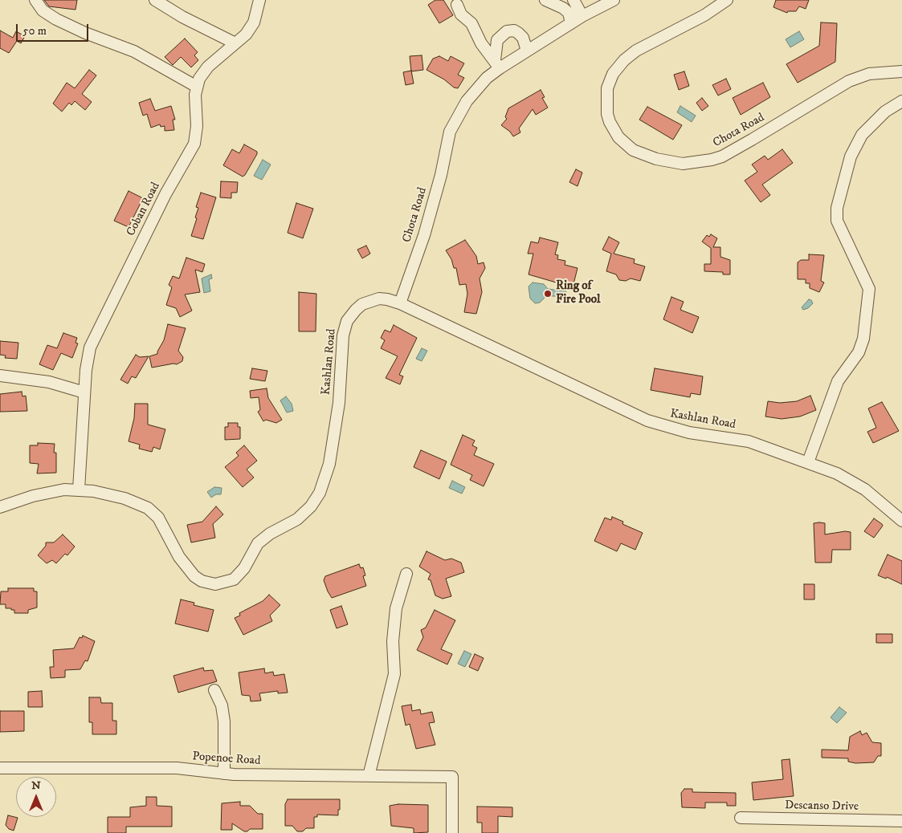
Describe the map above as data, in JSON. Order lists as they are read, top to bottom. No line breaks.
{"streets":{"street":["Chota Road","Coban Road","Kashlan Road","Popenoe Road","Descanso Drive"]},"crossings":[["Chota Road","Kashlan Road"],["Coban Road","Kashlan Road"]],"places":["Ring of Fire Pool"],"scale_bar":"50 m","north":"top"}
